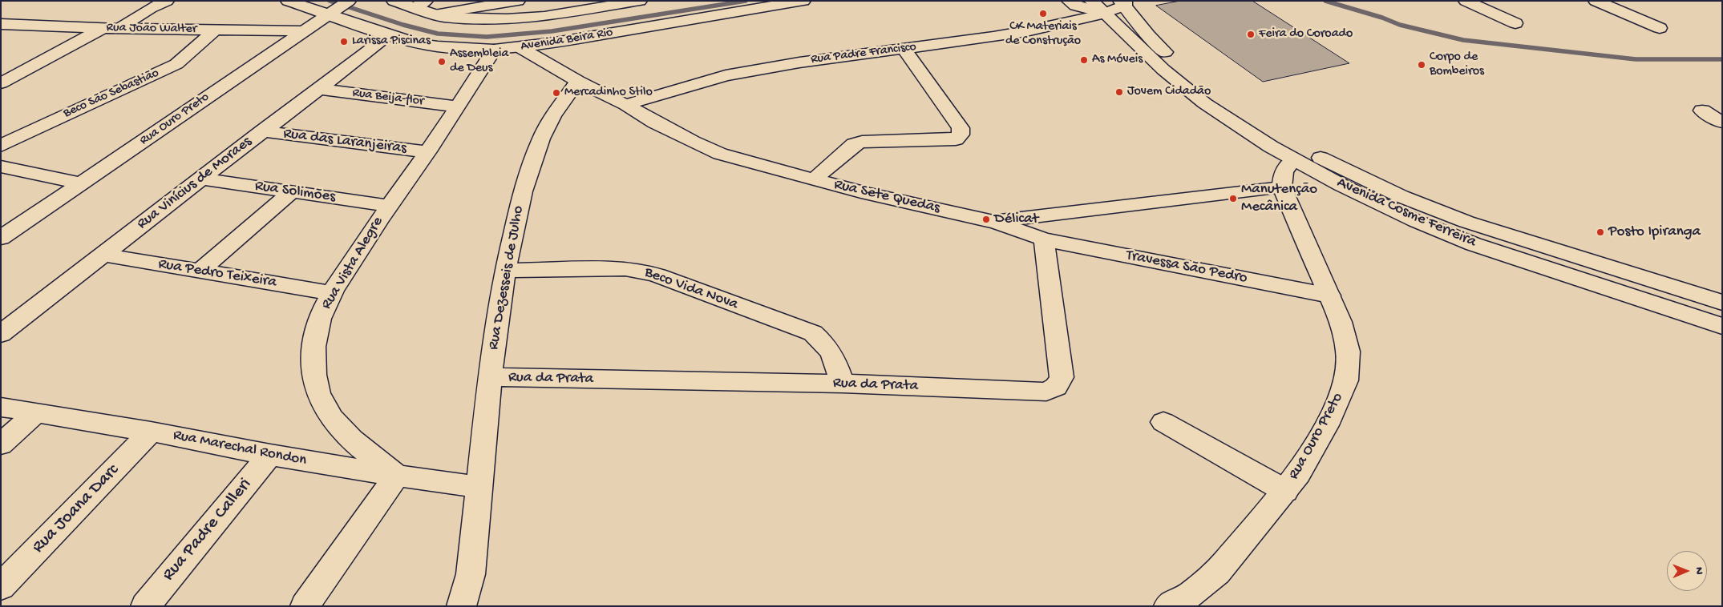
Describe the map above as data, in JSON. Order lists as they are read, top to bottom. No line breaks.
{"streets":{"street":["Rua João Walter","Avenida Beira Rio","Rua Padre Francisco","Beco São Sebastião","Rua Beija-flor","Rua Ouro Preto","Rua das Laranjeiras","Rua Vinícius de Moraes","Rua Solimões","Rua Sete Quedas","Avenida Cosme Ferreira","Rua Vista Alegre","Travessa São Pedro","Rua Pedro Teixeira","Rua Dezesseis de Julho","Beco Vida Nova","Rua da Prata","Rua Marechal Rondon","Rua Joana Darc","Rua Padre Calleri"]},"crossings":[["Rua João Walter","Beco São Sebastião"],["Rua João Walter","Rua Ouro Preto"],["Avenida Beira Rio","Rua Ouro Preto"],["Avenida Beira Rio","Rua Vinícius de Moraes"],["Avenida Beira Rio","Rua Sete Quedas"],["Avenida Beira Rio","Rua Vista Alegre"],["Rua Padre Francisco","Rua Sete Quedas"],["Rua Padre Francisco","Avenida Cosme Ferreira"],["Rua Beija-flor","Rua Vinícius de Moraes"],["Rua Beija-flor","Rua Vista Alegre"],["Rua Ouro Preto","Rua Sete Quedas"],["Rua Ouro Preto","Travessa São Pedro"],["Rua das Laranjeiras","Rua Vinícius de Moraes"],["Rua das Laranjeiras","Rua Vista Alegre"],["Rua Vinícius de Moraes","Rua Solimões"],["Rua Vinícius de Moraes","Rua Pedro Teixeira"],["Rua Solimões","Rua Vista Alegre"],["Rua Sete Quedas","Rua Dezesseis de Julho"],["Rua Vista Alegre","Rua Pedro Teixeira"],["Rua Vista Alegre","Rua Marechal Rondon"],["Travessa São Pedro","Rua da Prata"],["Rua Dezesseis de Julho","Beco Vida Nova"],["Rua Dezesseis de Julho","Rua da Prata"],["Rua Dezesseis de Julho","Rua Marechal Rondon"],["Beco Vida Nova","Rua da Prata"],["Rua Marechal Rondon","Rua Joana Darc"],["Rua Marechal Rondon","Rua Padre Calleri"]],"places":["CK Materiais de Construção","Feira do Coroado","Larissa Piscinas","As Móveis","Assembleia de Deus","Corpo de Bombeiros","Jovem Cidadão","Mercadinho Stilo","Manutenção Mecânica","Délicat","Posto Ipiranga"],"north":"right"}
